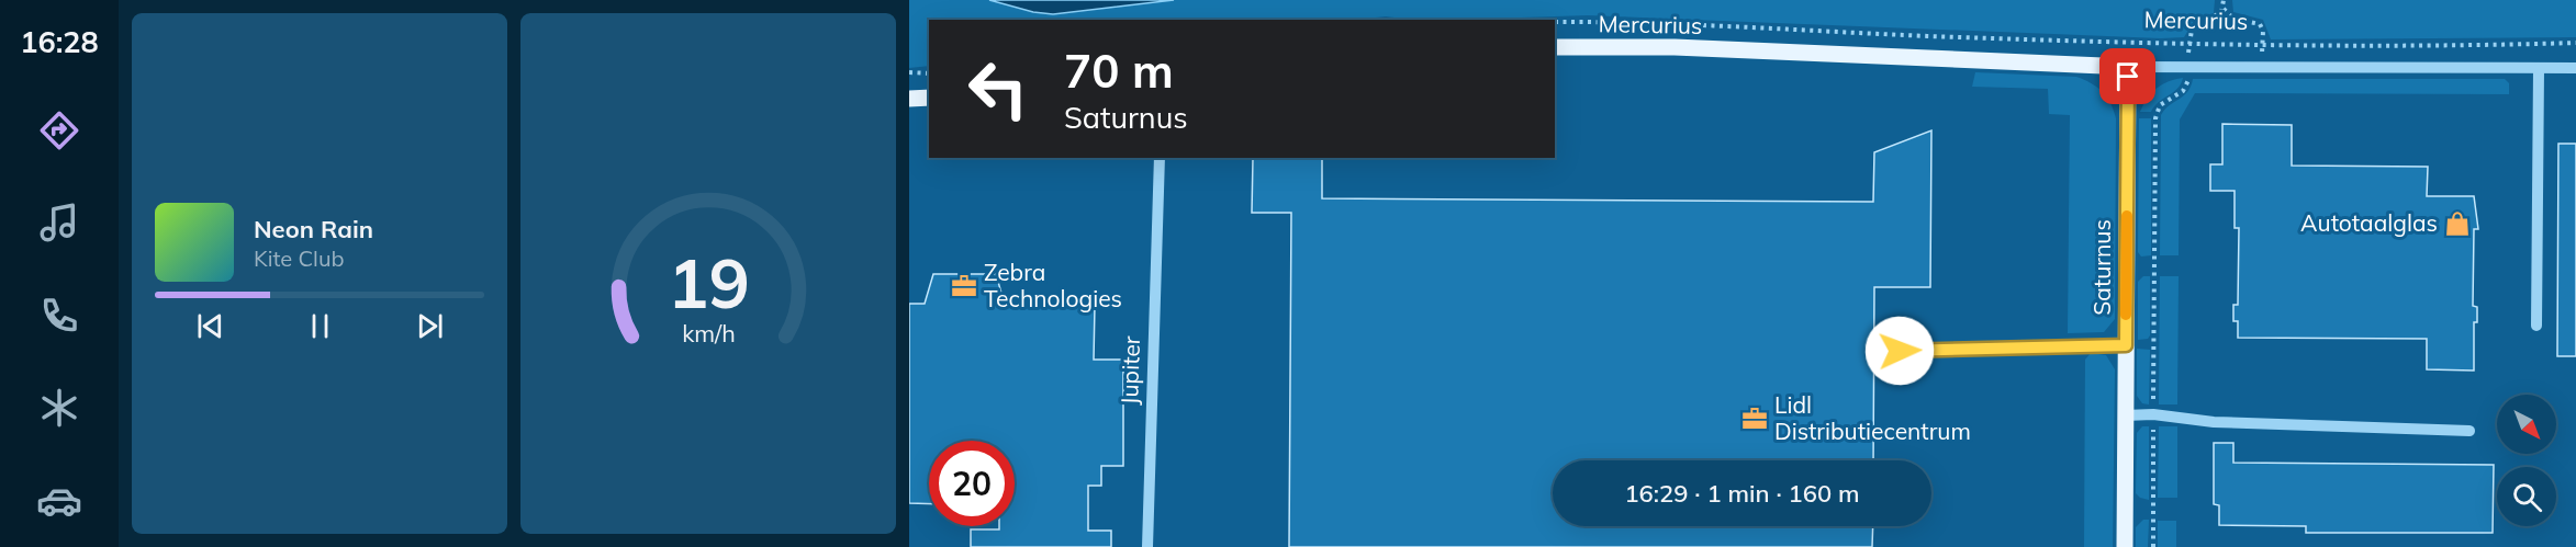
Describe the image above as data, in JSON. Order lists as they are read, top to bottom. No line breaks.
{"streets":{"main road":["Mercurius","Saturnus"],"street":["Jupiter"]},"crossings":[["Mercurius","Saturnus"]],"places":{"shop":["Autotaalglas"],"office":["Zebra Technologies","Lidl Distributiecentrum"]},"north":"bottom right","page":{"tabs":"16:28","turn":["70 m","Saturnus"],"song":["Neon Rain","Kite Club"],"limit":"20","trip":"16:29 · 1 min · 160 m","gauge":["19","km/h"]}}
